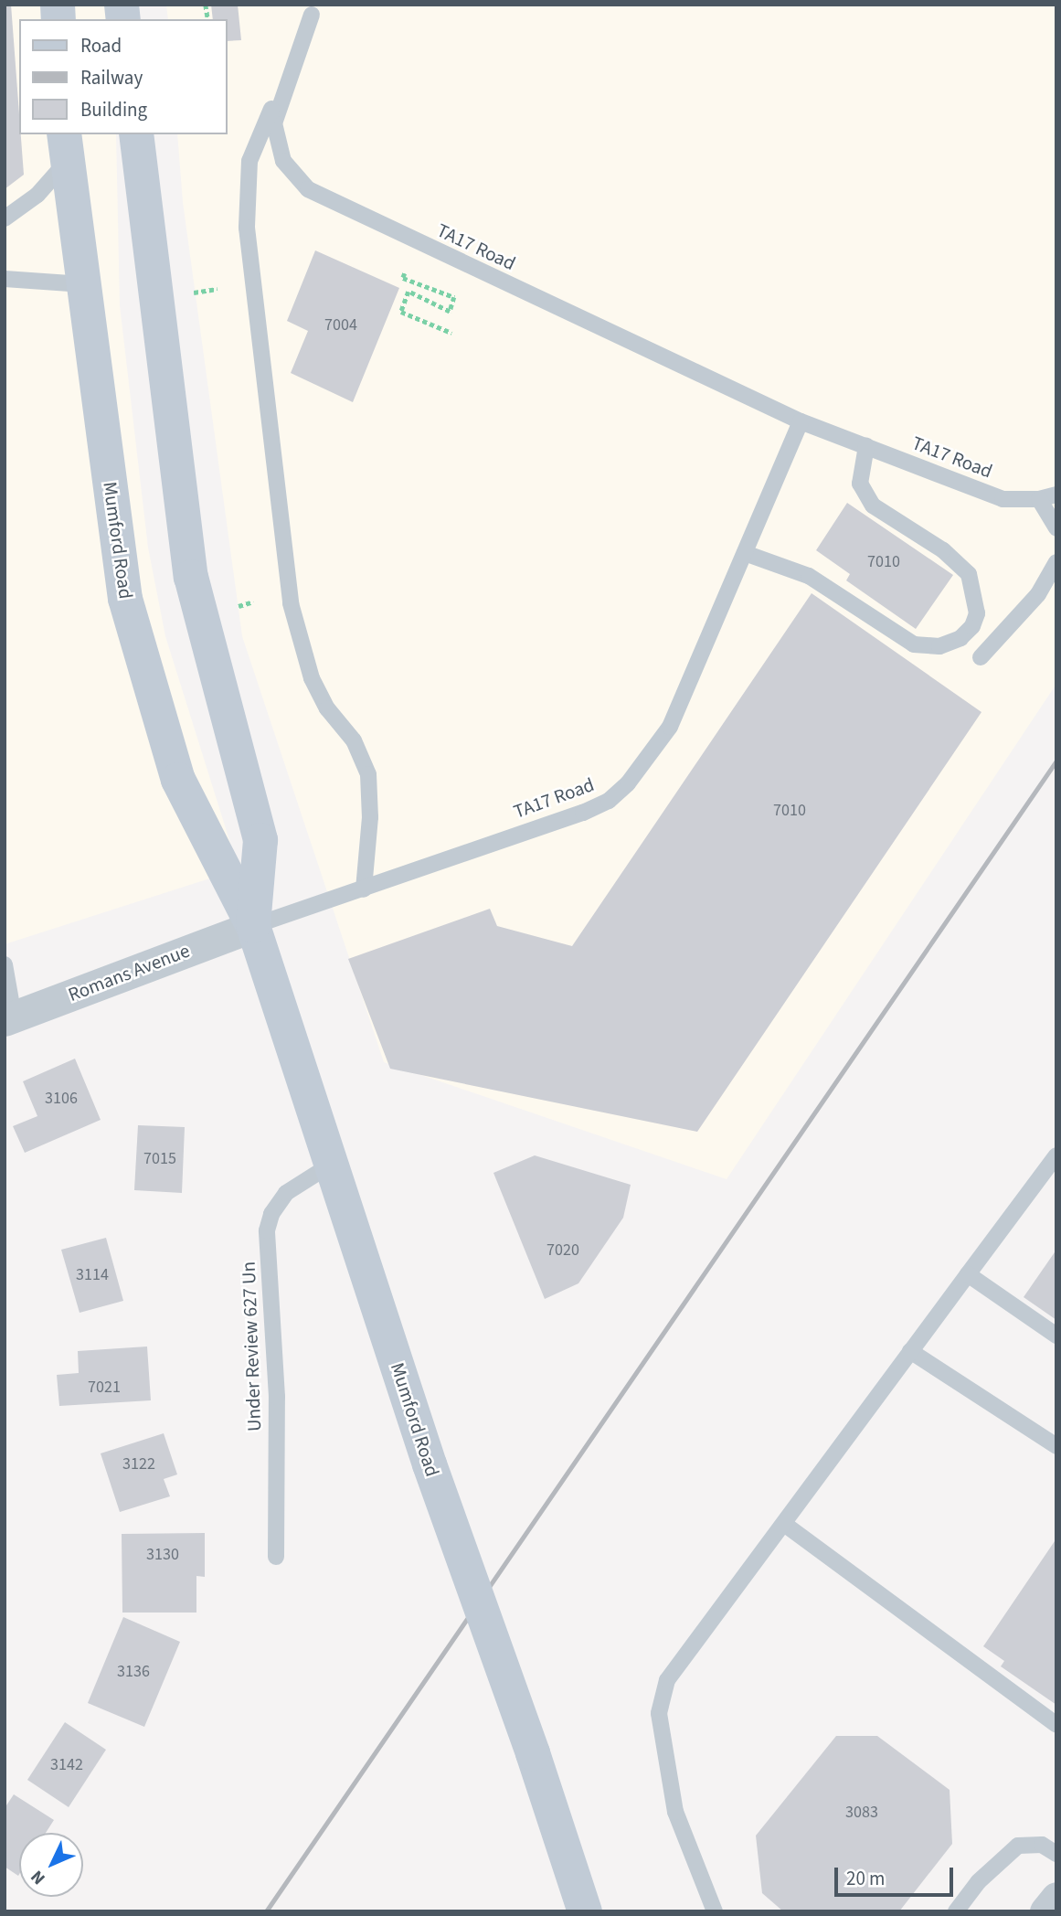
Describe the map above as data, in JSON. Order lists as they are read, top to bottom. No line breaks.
{"streets":{"street":["Mumford Road","Romans Avenue"],"lane":["TA17 Road","Under Review 627 Un"]},"crossings":[["TA17 Road","Mumford Road"],["TA17 Road","Romans Avenue"],["Mumford Road","Romans Avenue"],["Mumford Road","Under Review 627 Un"]],"house_numbers":["7004","7010","7010","3106","7015","7020","3114","7021","3122","3130","3136","3142","3083"],"legend":["Road","Railway","Building"],"scale_bar":"20 m","north":"bottom left"}
